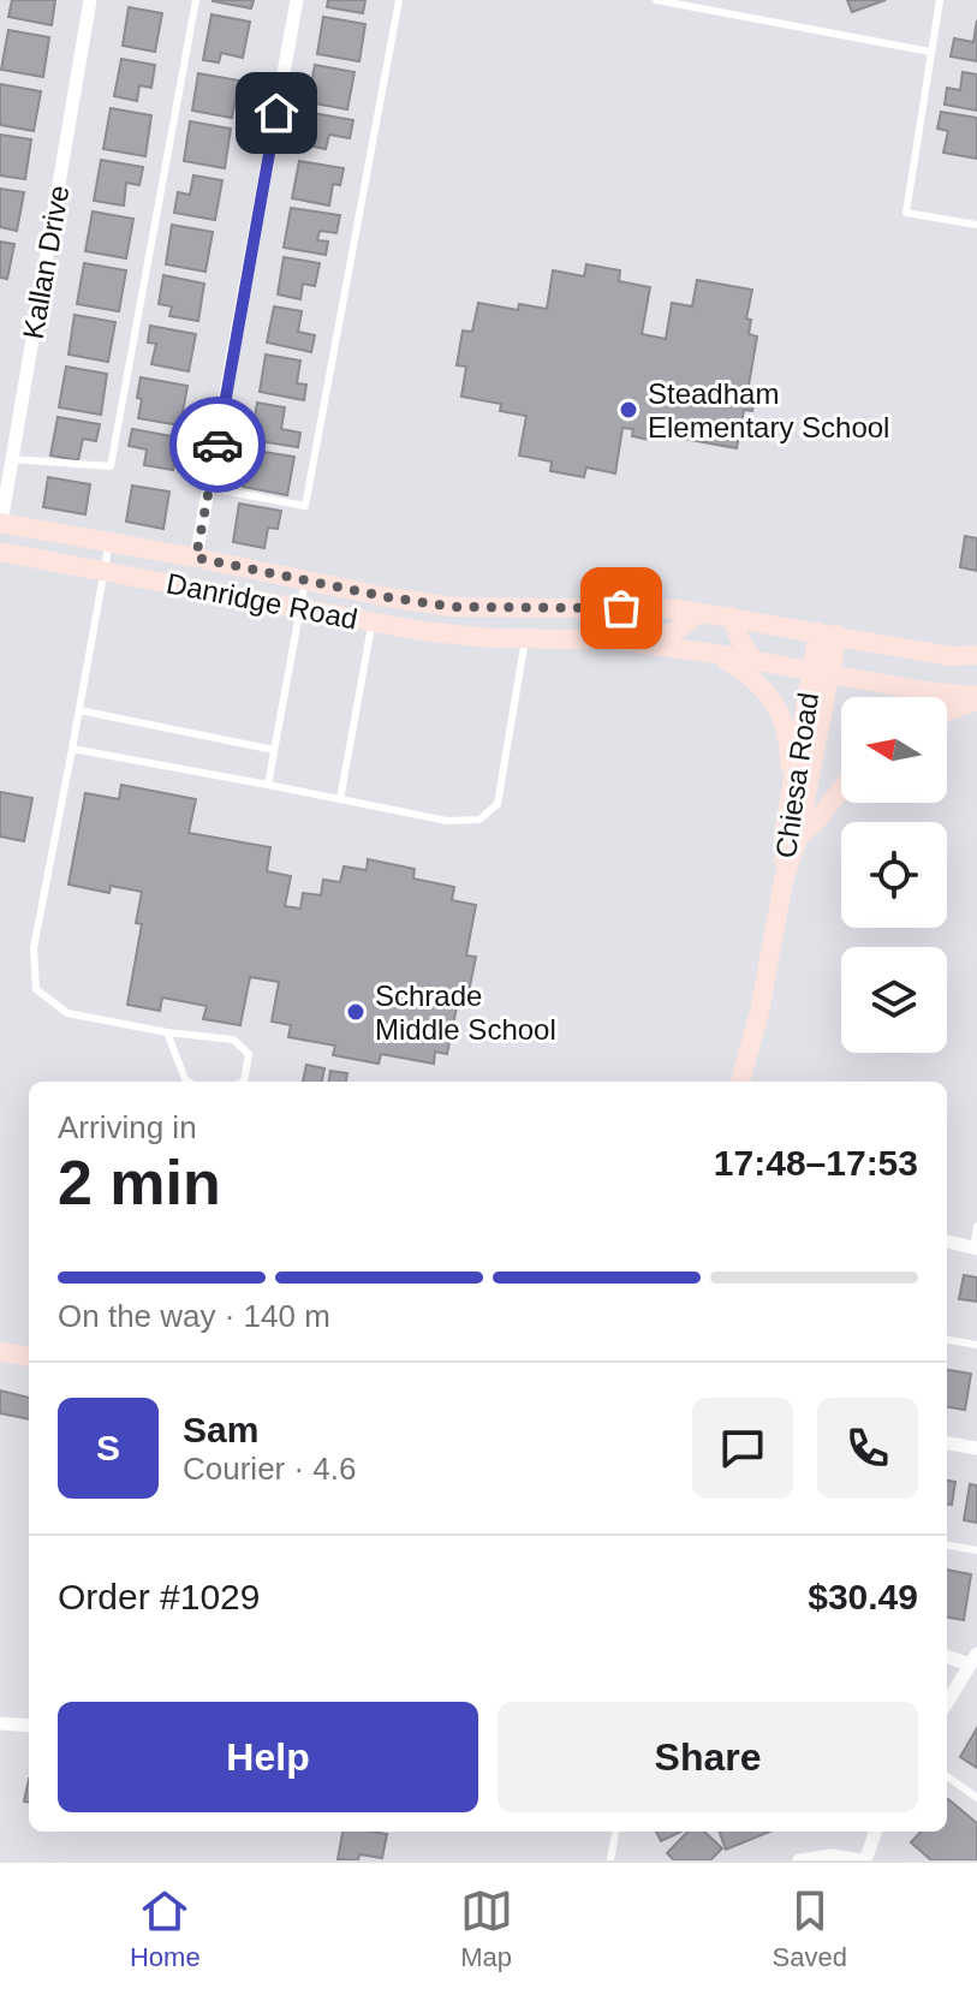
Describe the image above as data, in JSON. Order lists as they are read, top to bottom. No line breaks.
{"streets":{"street":["Kallan Drive","Danridge Road","Chiesa Road"]},"crossings":[["Kallan Drive","Danridge Road"],["Danridge Road","Chiesa Road"]],"places":["Steadham Elementary School","Schrade Middle School"],"north":"left","page":{"heading":["2 min","Arriving in","17:48–17:53"],"panel":["Sam","Courier · 4.6","Order #1029","$30.49"],"bar":"On the way · 140 m","round":"S","buttons":["Help","Share"],"tabs":["Home","Map","Saved"]}}
